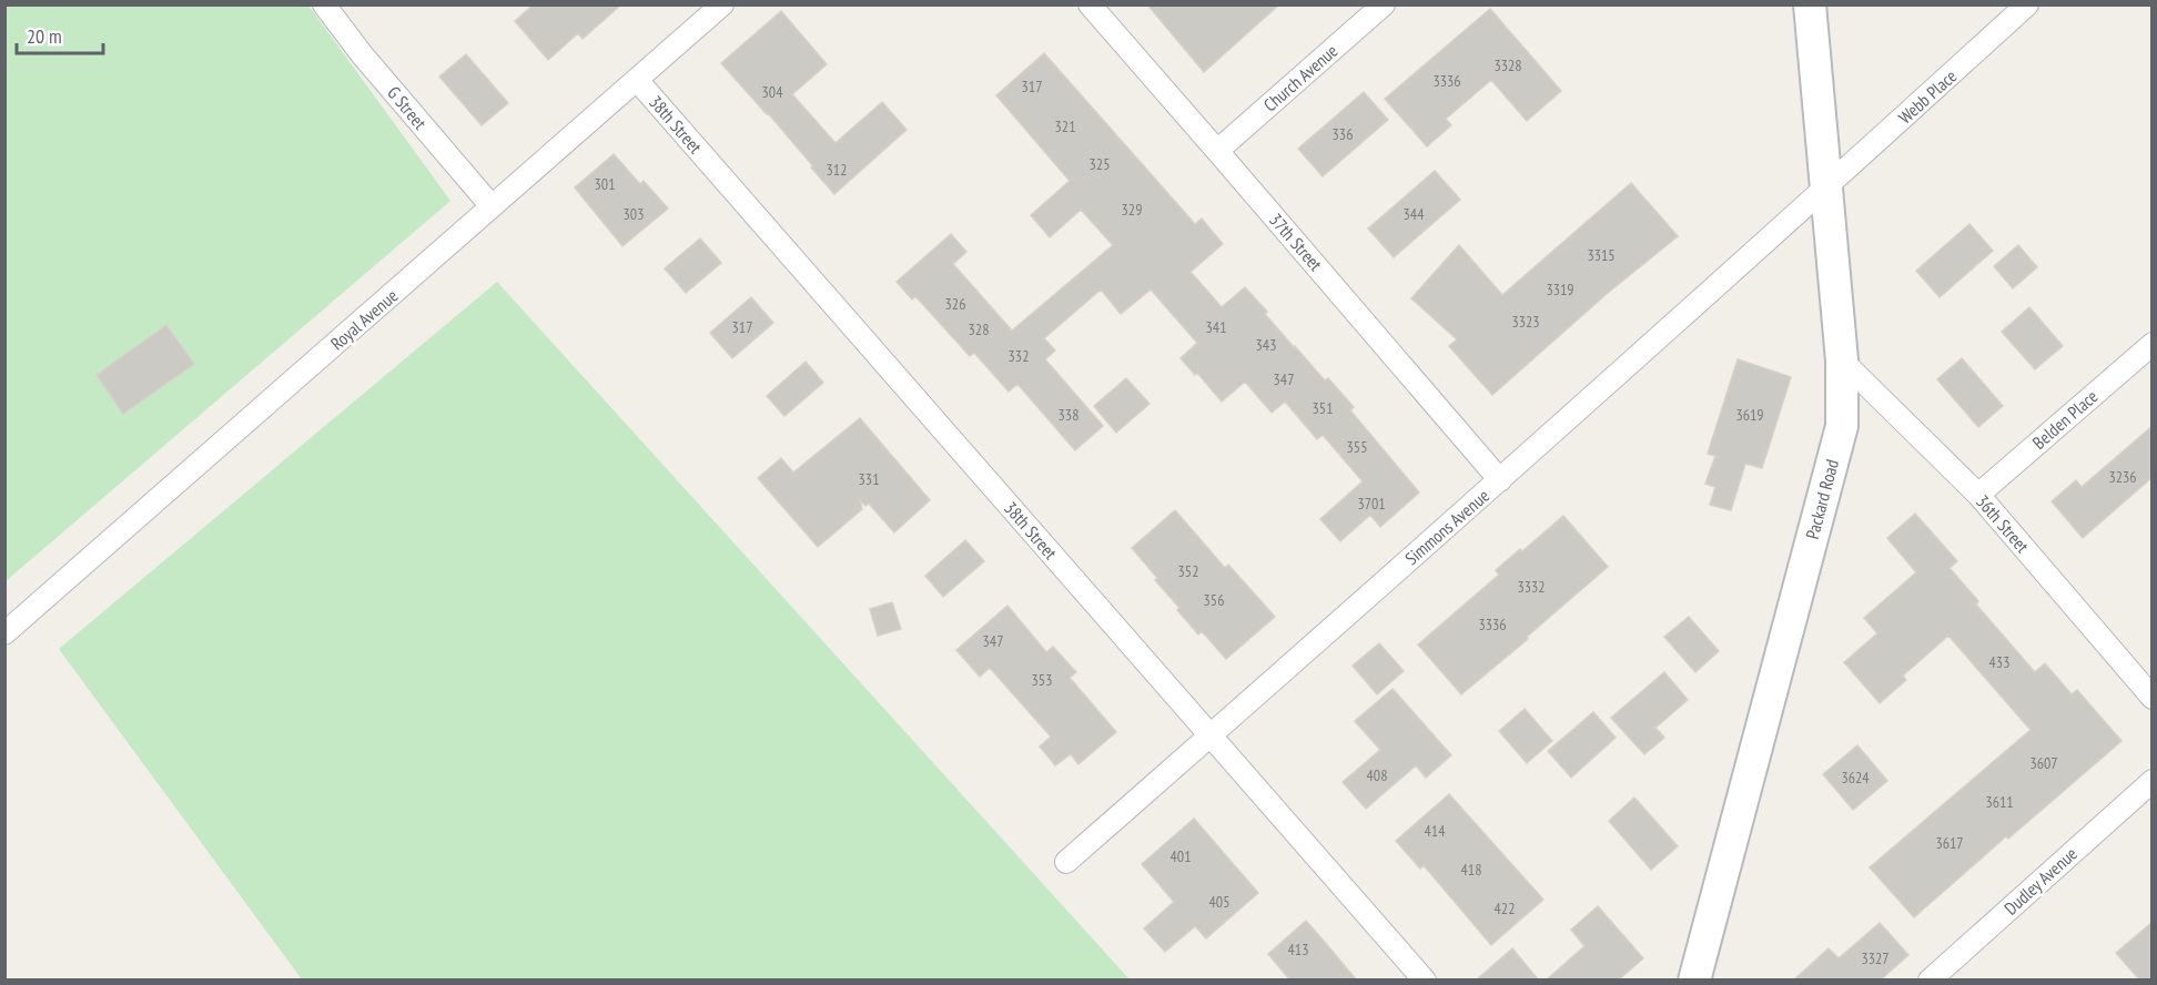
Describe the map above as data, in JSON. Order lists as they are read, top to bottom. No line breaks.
{"streets":{"street":["Church Avenue","Webb Place","G Street","38th Street","37th Street","Royal Avenue","Belden Place","Packard Road","36th Street","Simmons Avenue","Dudley Avenue"]},"crossings":[["Church Avenue","37th Street"],["Webb Place","Packard Road"],["Webb Place","Simmons Avenue"],["G Street","Royal Avenue"],["38th Street","Royal Avenue"],["38th Street","Simmons Avenue"],["37th Street","Simmons Avenue"],["Belden Place","36th Street"],["Packard Road","36th Street"],["Packard Road","Simmons Avenue"]],"house_numbers":["3328","3336","317","304","321","336","325","312","301","329","303","344","3315","3319","326","3323","317","341","328","343","332","347","351","338","3619","355","3236","331","3701","352","3332","356","3336","347","433","353","3607","408","3624","3611","414","3617","401","418","405","422","413","3327"],"scale_bar":"20 m"}
